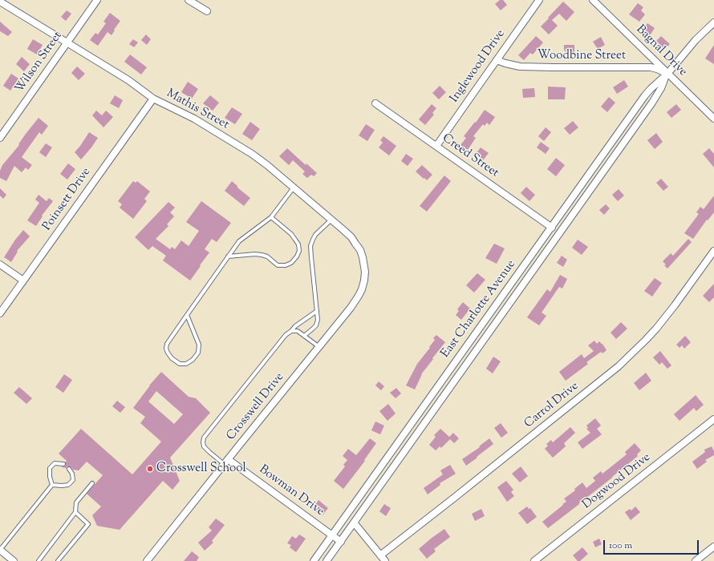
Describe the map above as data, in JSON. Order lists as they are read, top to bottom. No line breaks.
{"streets":{"street":["Bagnal Drive","Woodbine Street","Wilson Street","Inglewood Drive","Mathis Street","Creed Street","Poinsett Drive","East Charlotte Avenue","Carrol Drive","Crosswell Drive","Dogwood Drive","Bowman Drive"]},"crossings":[["Bagnal Drive","Woodbine Street"],["Bagnal Drive","East Charlotte Avenue"],["Woodbine Street","Inglewood Drive"],["Woodbine Street","East Charlotte Avenue"],["Wilson Street","Mathis Street"],["Inglewood Drive","Creed Street"],["Mathis Street","Poinsett Drive"],["Mathis Street","Crosswell Drive"],["Creed Street","East Charlotte Avenue"],["East Charlotte Avenue","Bowman Drive"],["Crosswell Drive","Bowman Drive"]],"places":["Crosswell School"],"scale_bar":"100 m"}
